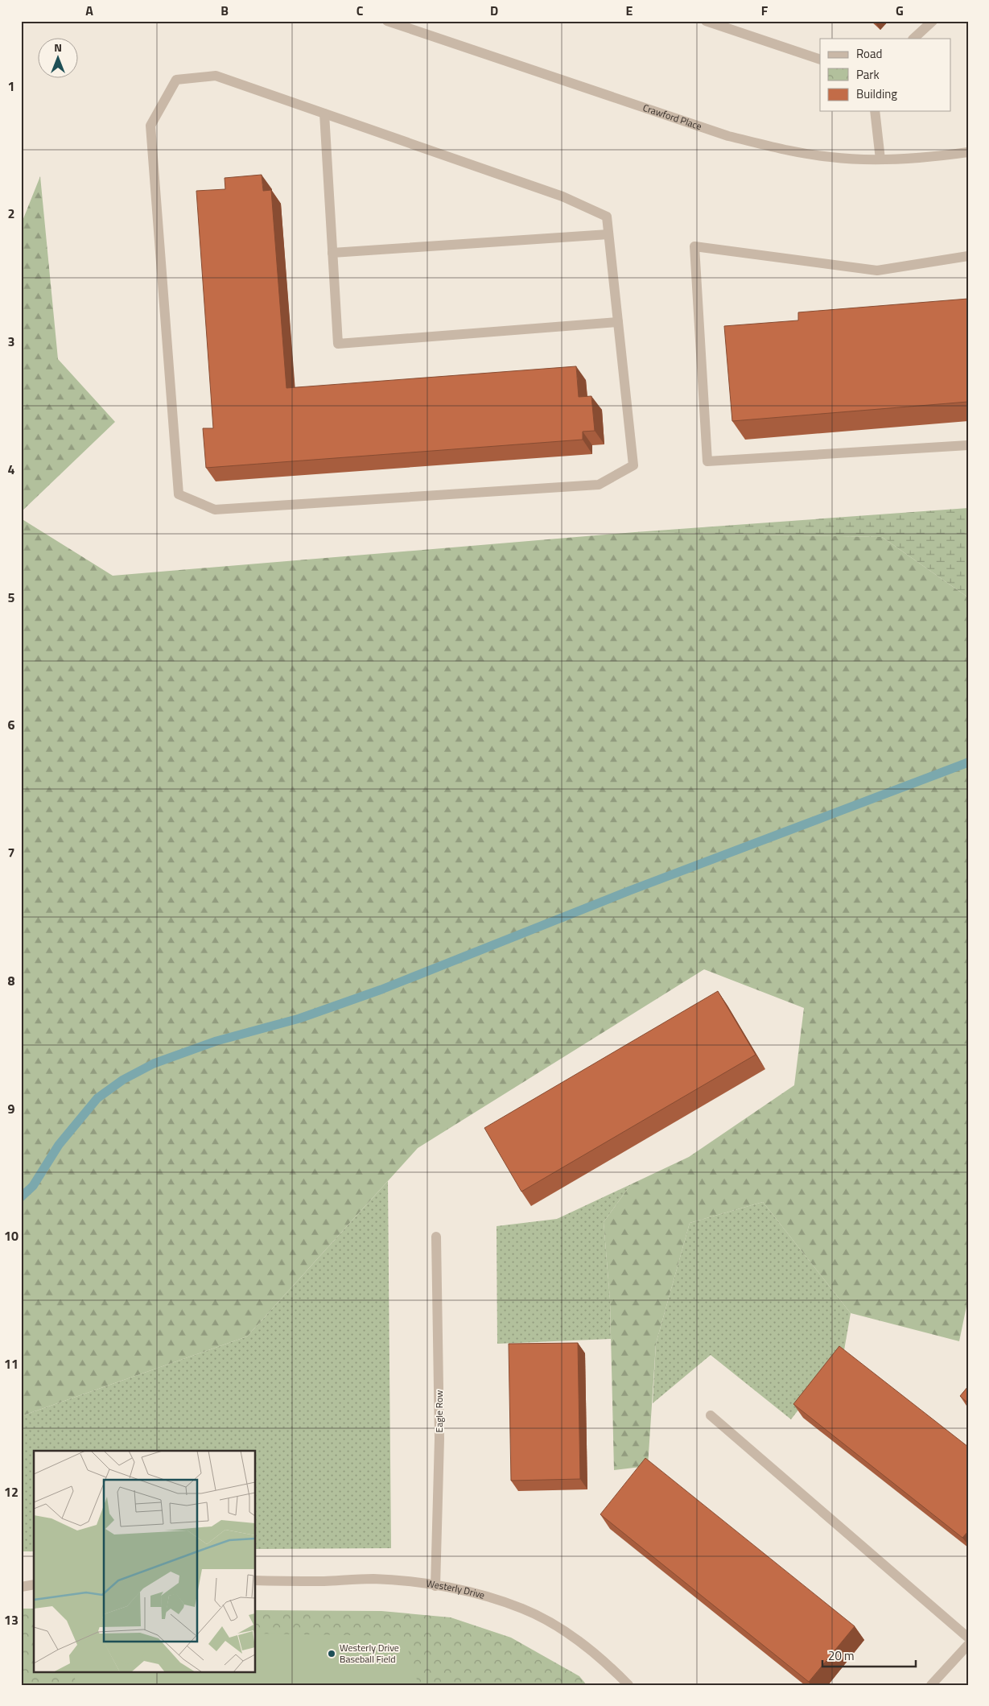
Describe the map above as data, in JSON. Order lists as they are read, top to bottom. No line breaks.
{"streets":{"street":["Crawford Place","Eagle Row","Westerly Drive"]},"crossings":[["Eagle Row","Westerly Drive"]],"places":["Westerly Drive Baseball Field"],"legend":["Road","Park","Building"],"scale_bar":"20 m","north":"top","grid":{"columns":["A","B","C","D","E","F","G"],"rows":["1","2","3","4","5","6","7","8","9","10","11","12","13"]}}
